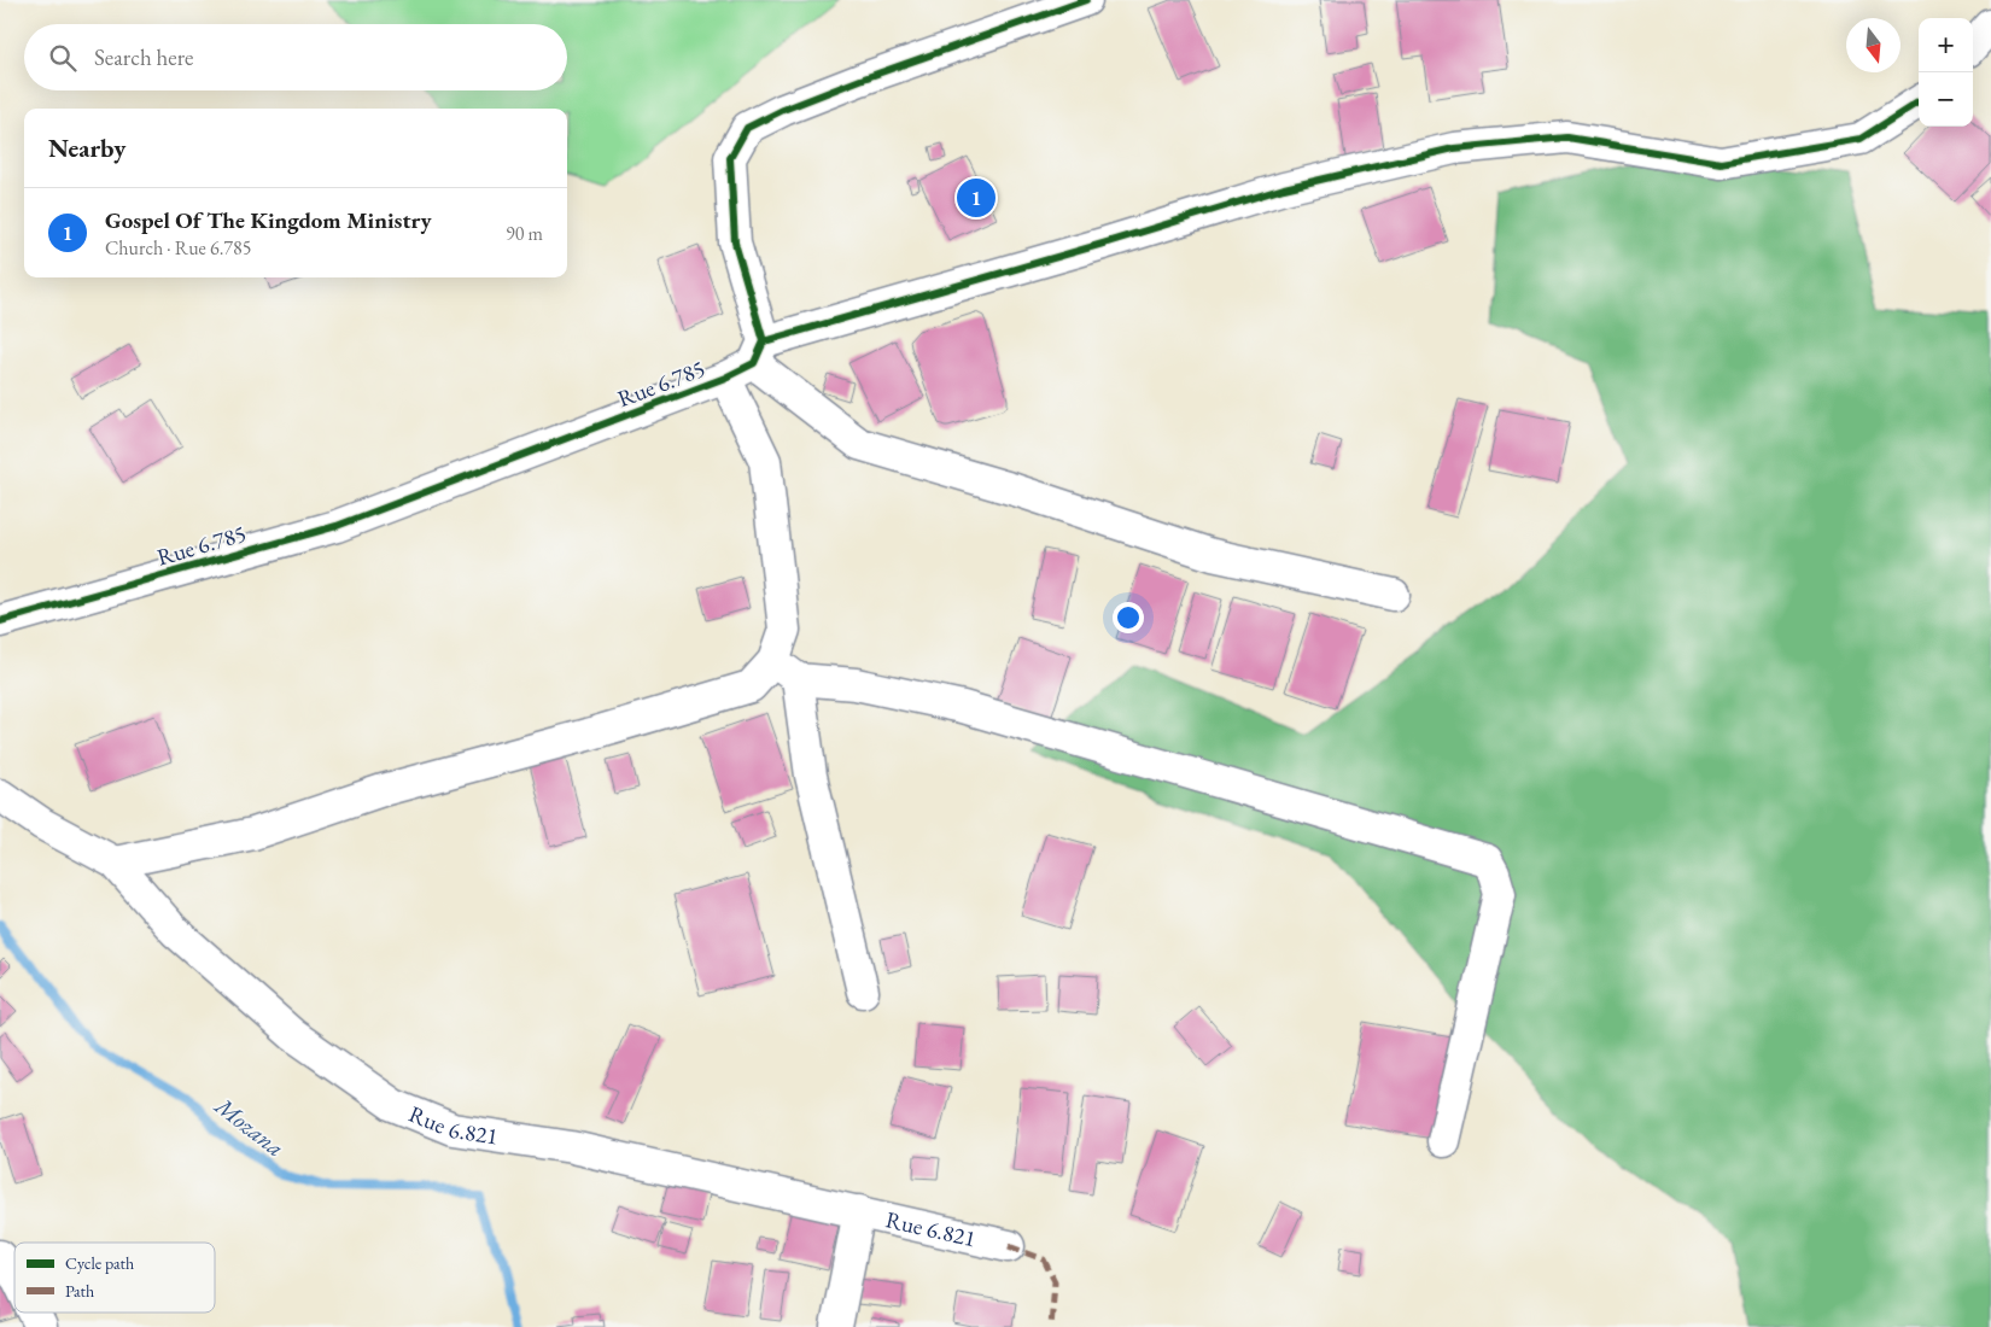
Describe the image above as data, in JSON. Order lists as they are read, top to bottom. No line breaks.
{"streets":{"street":["Rue 6.785","Rue 6.821"]},"water":["Mozana"],"legend":["Cycle path","Path"],"north":"bottom","page":{"map_buttons":["+","−"],"search":"Search here","heading":"Nearby","pins":"1","list":[{"mark":"1","name":"Gospel Of The Kingdom Ministry","note":"Church · Rue 6.785","value":"90 m"}]}}
